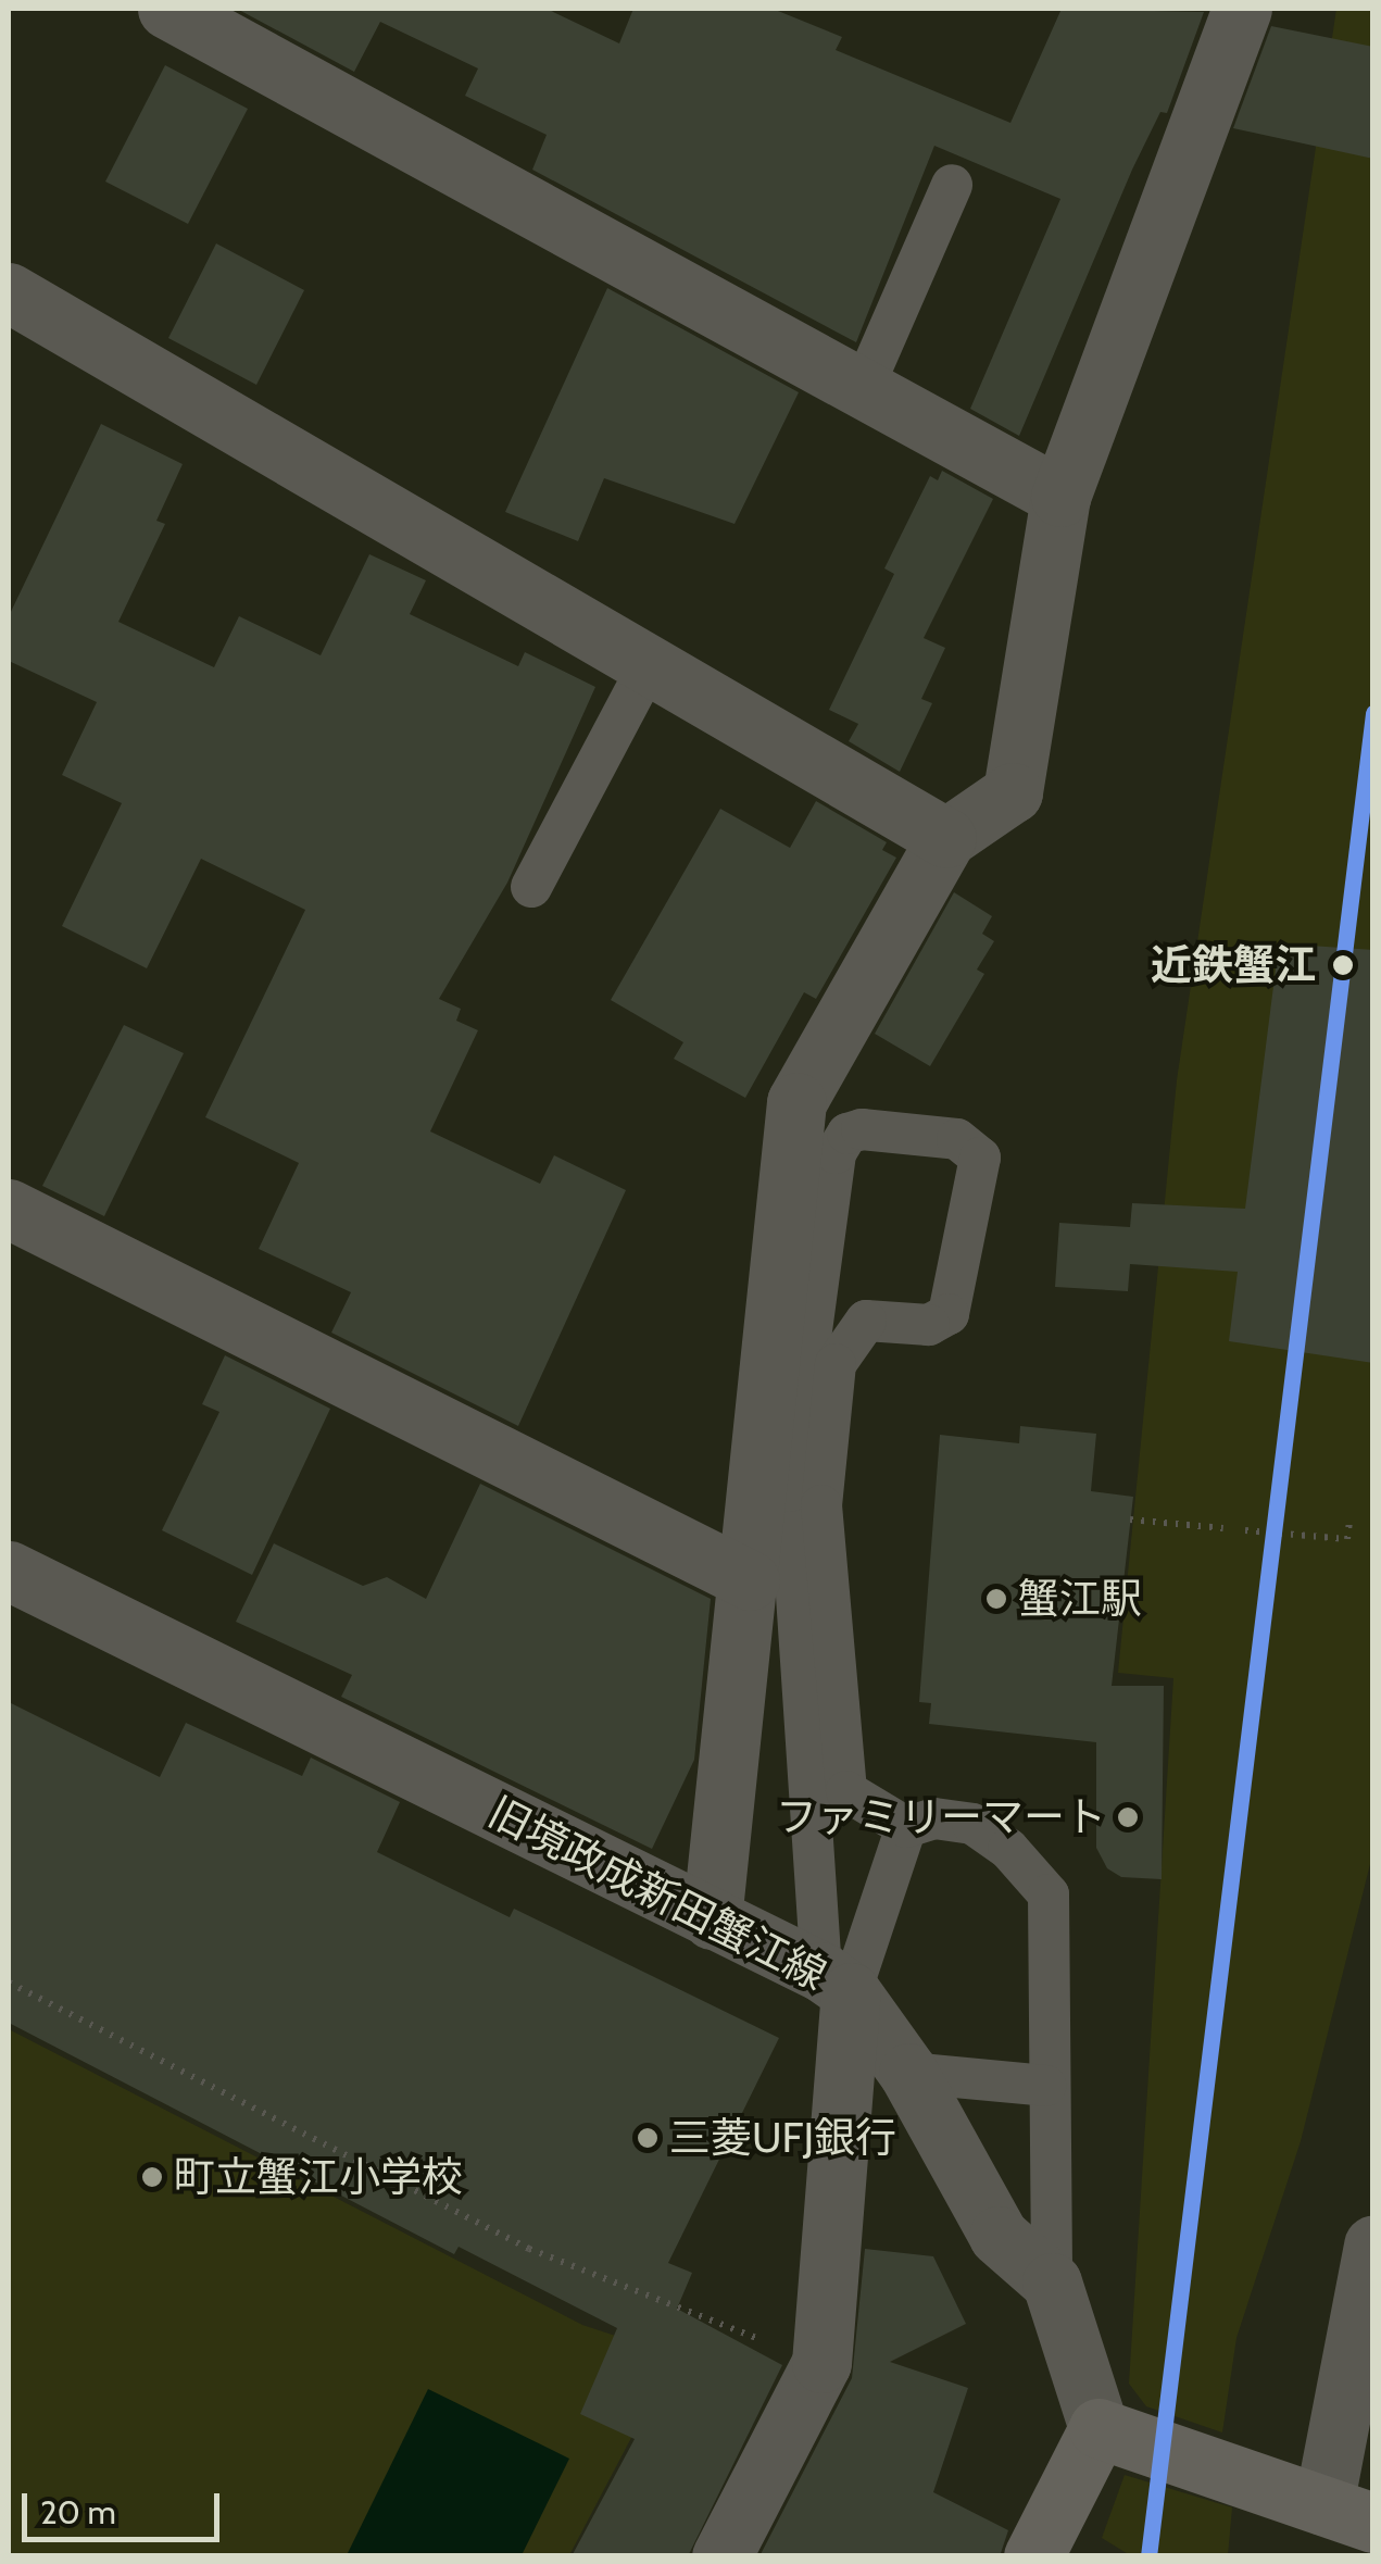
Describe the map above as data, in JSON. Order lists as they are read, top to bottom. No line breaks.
{"streets":{"street":["旧境政成新田蟹江線"]},"places":["近鉄蟹江","蟹江駅","ファミリーマート","三菱UFJ銀行","町立蟹江小学校"],"scale_bar":"20 m"}
